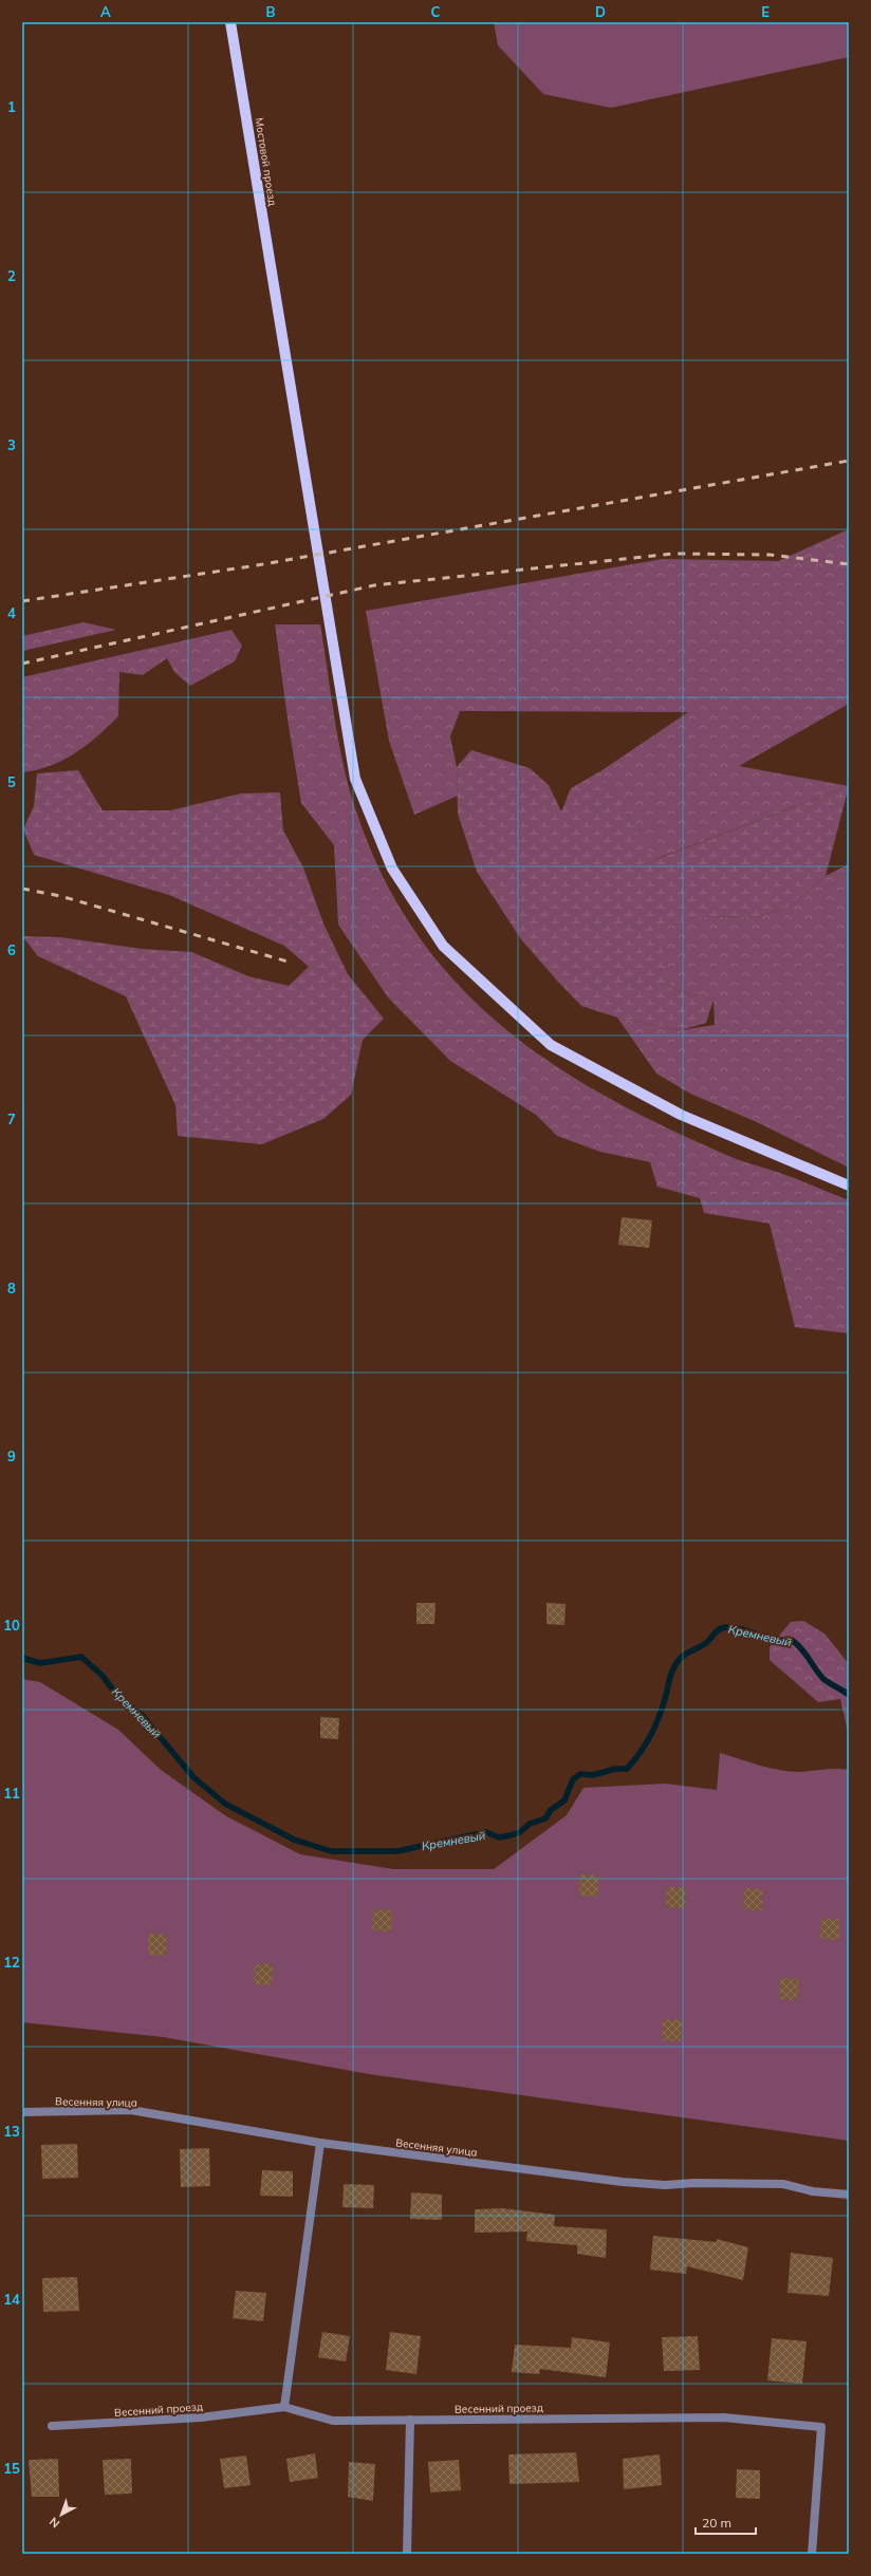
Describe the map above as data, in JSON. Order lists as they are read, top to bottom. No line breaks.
{"streets":{"main road":["Мостовой проезд"],"street":["Весенняя улица","Весенний проезд"]},"water":["Кремневый"],"scale_bar":"20 m","north":"bottom left","grid":{"columns":["A","B","C","D","E"],"rows":["1","2","3","4","5","6","7","8","9","10","11","12","13","14","15"]}}
